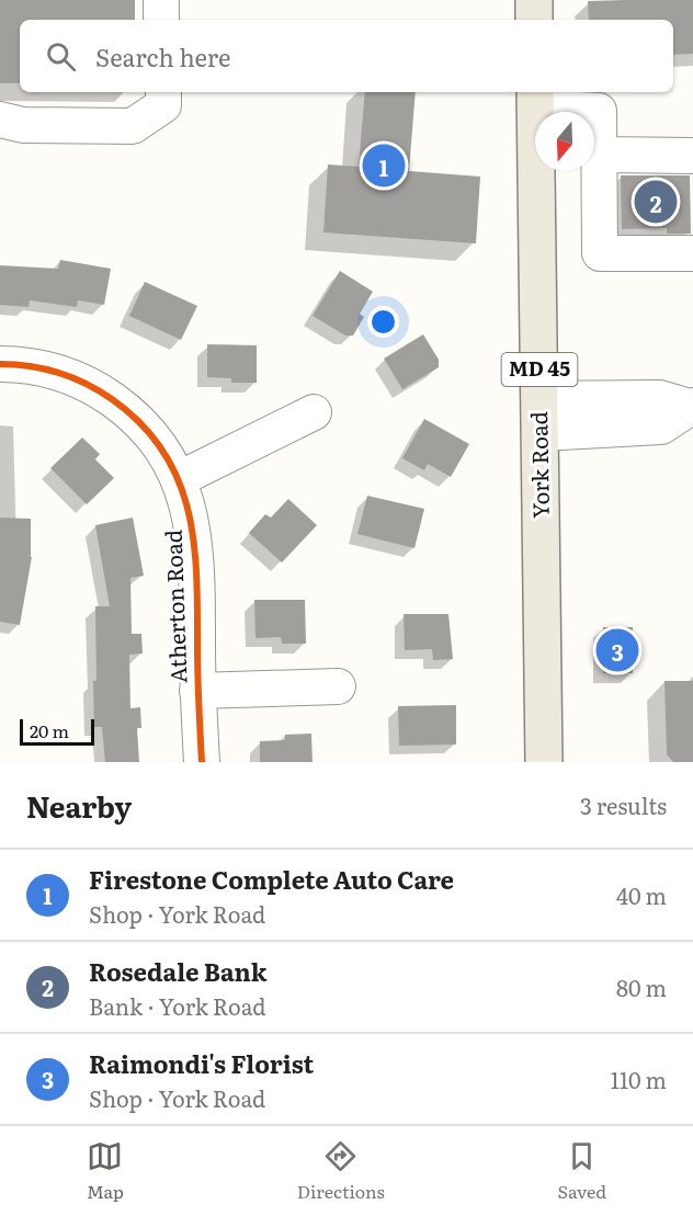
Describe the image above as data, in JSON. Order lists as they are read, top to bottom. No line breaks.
{"streets":{"main road":["MD 45","York Road"],"street":["Atherton Road"]},"scale_bar":"20 m","north":"bottom","page":{"search":"Search here","pins":["1","2","3"],"scale":"20 m","heading":["Nearby","3 results"],"list":[{"mark":"1","name":"Firestone Complete Auto Care","note":"Shop · York Road","value":"40 m"},{"mark":"2","name":"Rosedale Bank","note":"Bank · York Road","value":"80 m"},{"mark":"3","name":"Raimondi's Florist","note":"Shop · York Road","value":"110 m"}],"nav":["Map","Directions","Saved"]}}
